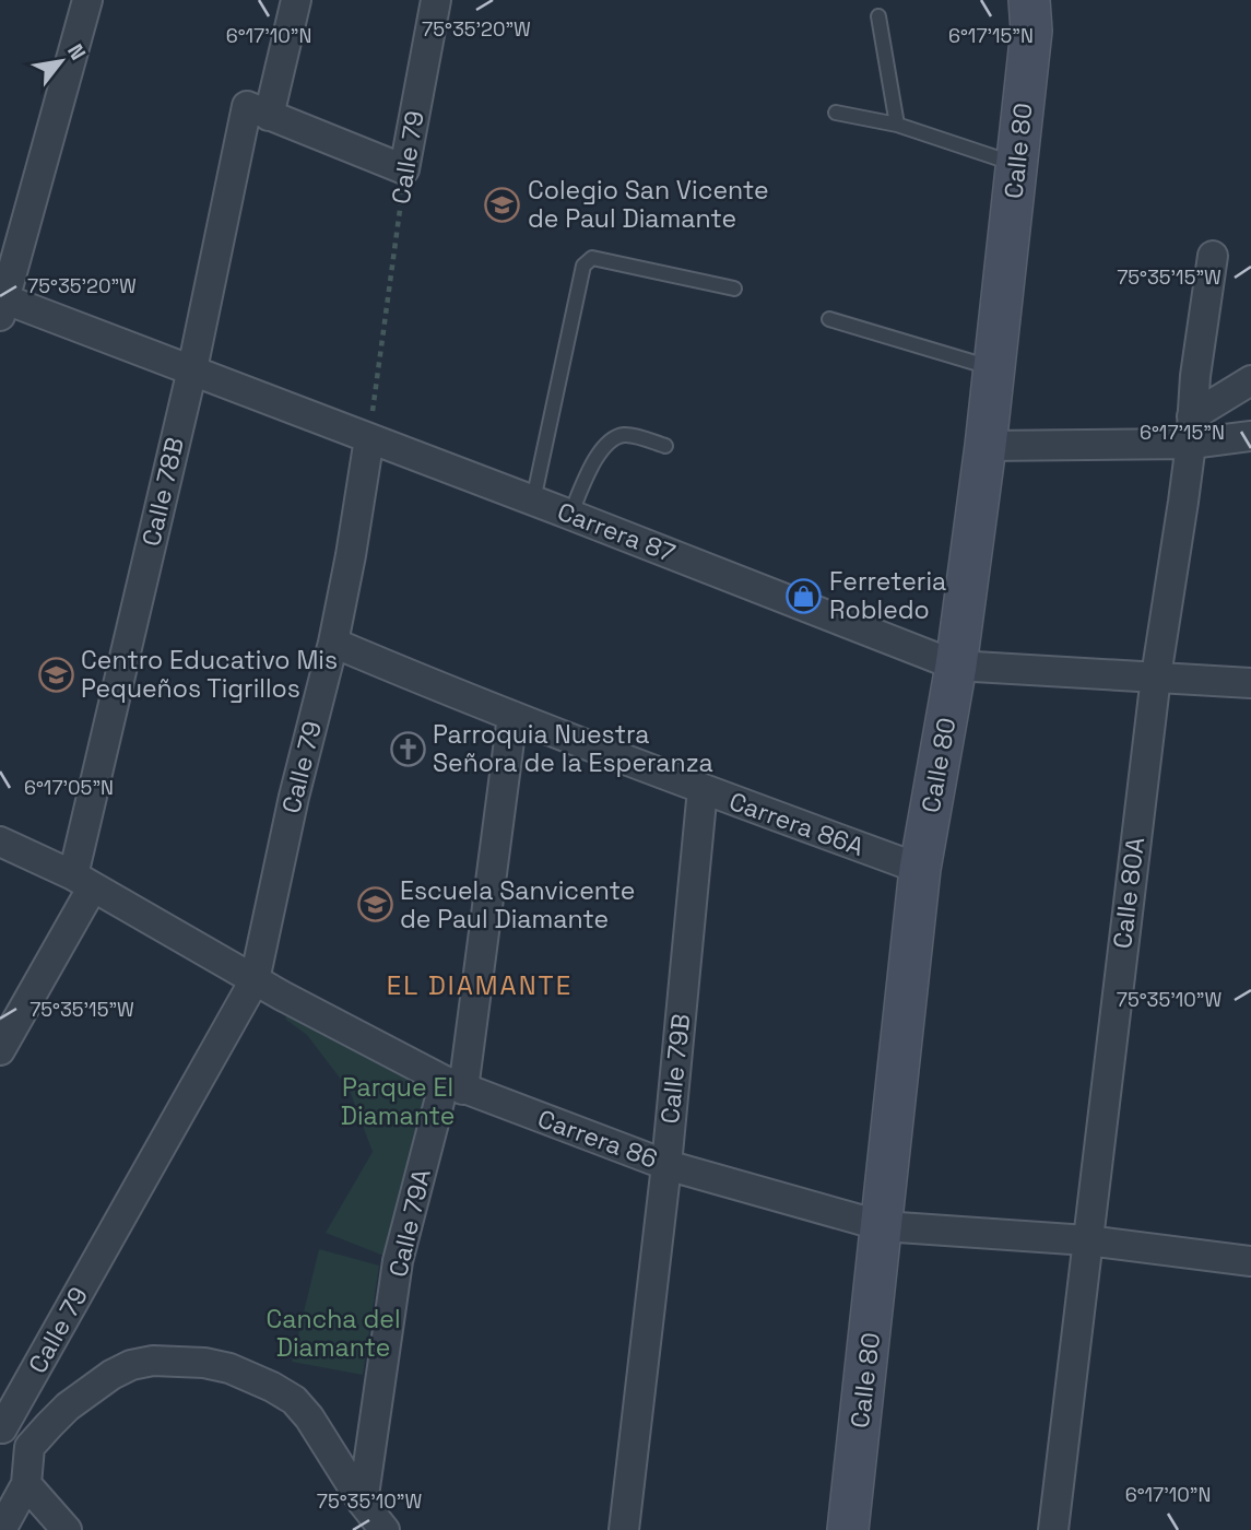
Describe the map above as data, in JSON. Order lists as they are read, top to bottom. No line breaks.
{"streets":{"street":["Calle 80","Calle 79","Calle 78B","Carrera 87","Carrera 86A","Calle 80A","Calle 79B","Carrera 86","Calle 79A"]},"crossings":[["Calle 80","Carrera 87"],["Calle 80","Carrera 86A"],["Calle 80","Carrera 86"],["Calle 79","Carrera 87"],["Calle 79","Carrera 86A"],["Calle 79","Carrera 86"],["Calle 78B","Carrera 87"],["Calle 78B","Carrera 86"],["Carrera 87","Calle 80A"],["Carrera 86A","Calle 79B"],["Carrera 86A","Calle 79A"],["Calle 80A","Carrera 86"],["Calle 79B","Carrera 86"],["Carrera 86","Calle 79A"]],"districts":["EL DIAMANTE"],"parks":["Parque El Diamante","Cancha del Diamante"],"places":{"school or university":["Colegio San Vicente de Paul Diamante","Centro Educativo Mis Pequeños Tigrillos","Escuela Sanvicente de Paul Diamante"],"shop":["Ferreteria Robledo"],"church":["Parroquia Nuestra Señora de la Esperanza"]},"north":"top right","coordinates":["75°35'20\"W","6°17'10\"N","6°17'15\"N","75°35'15\"W","6°17'05\"N","75°35'10\"W"]}
